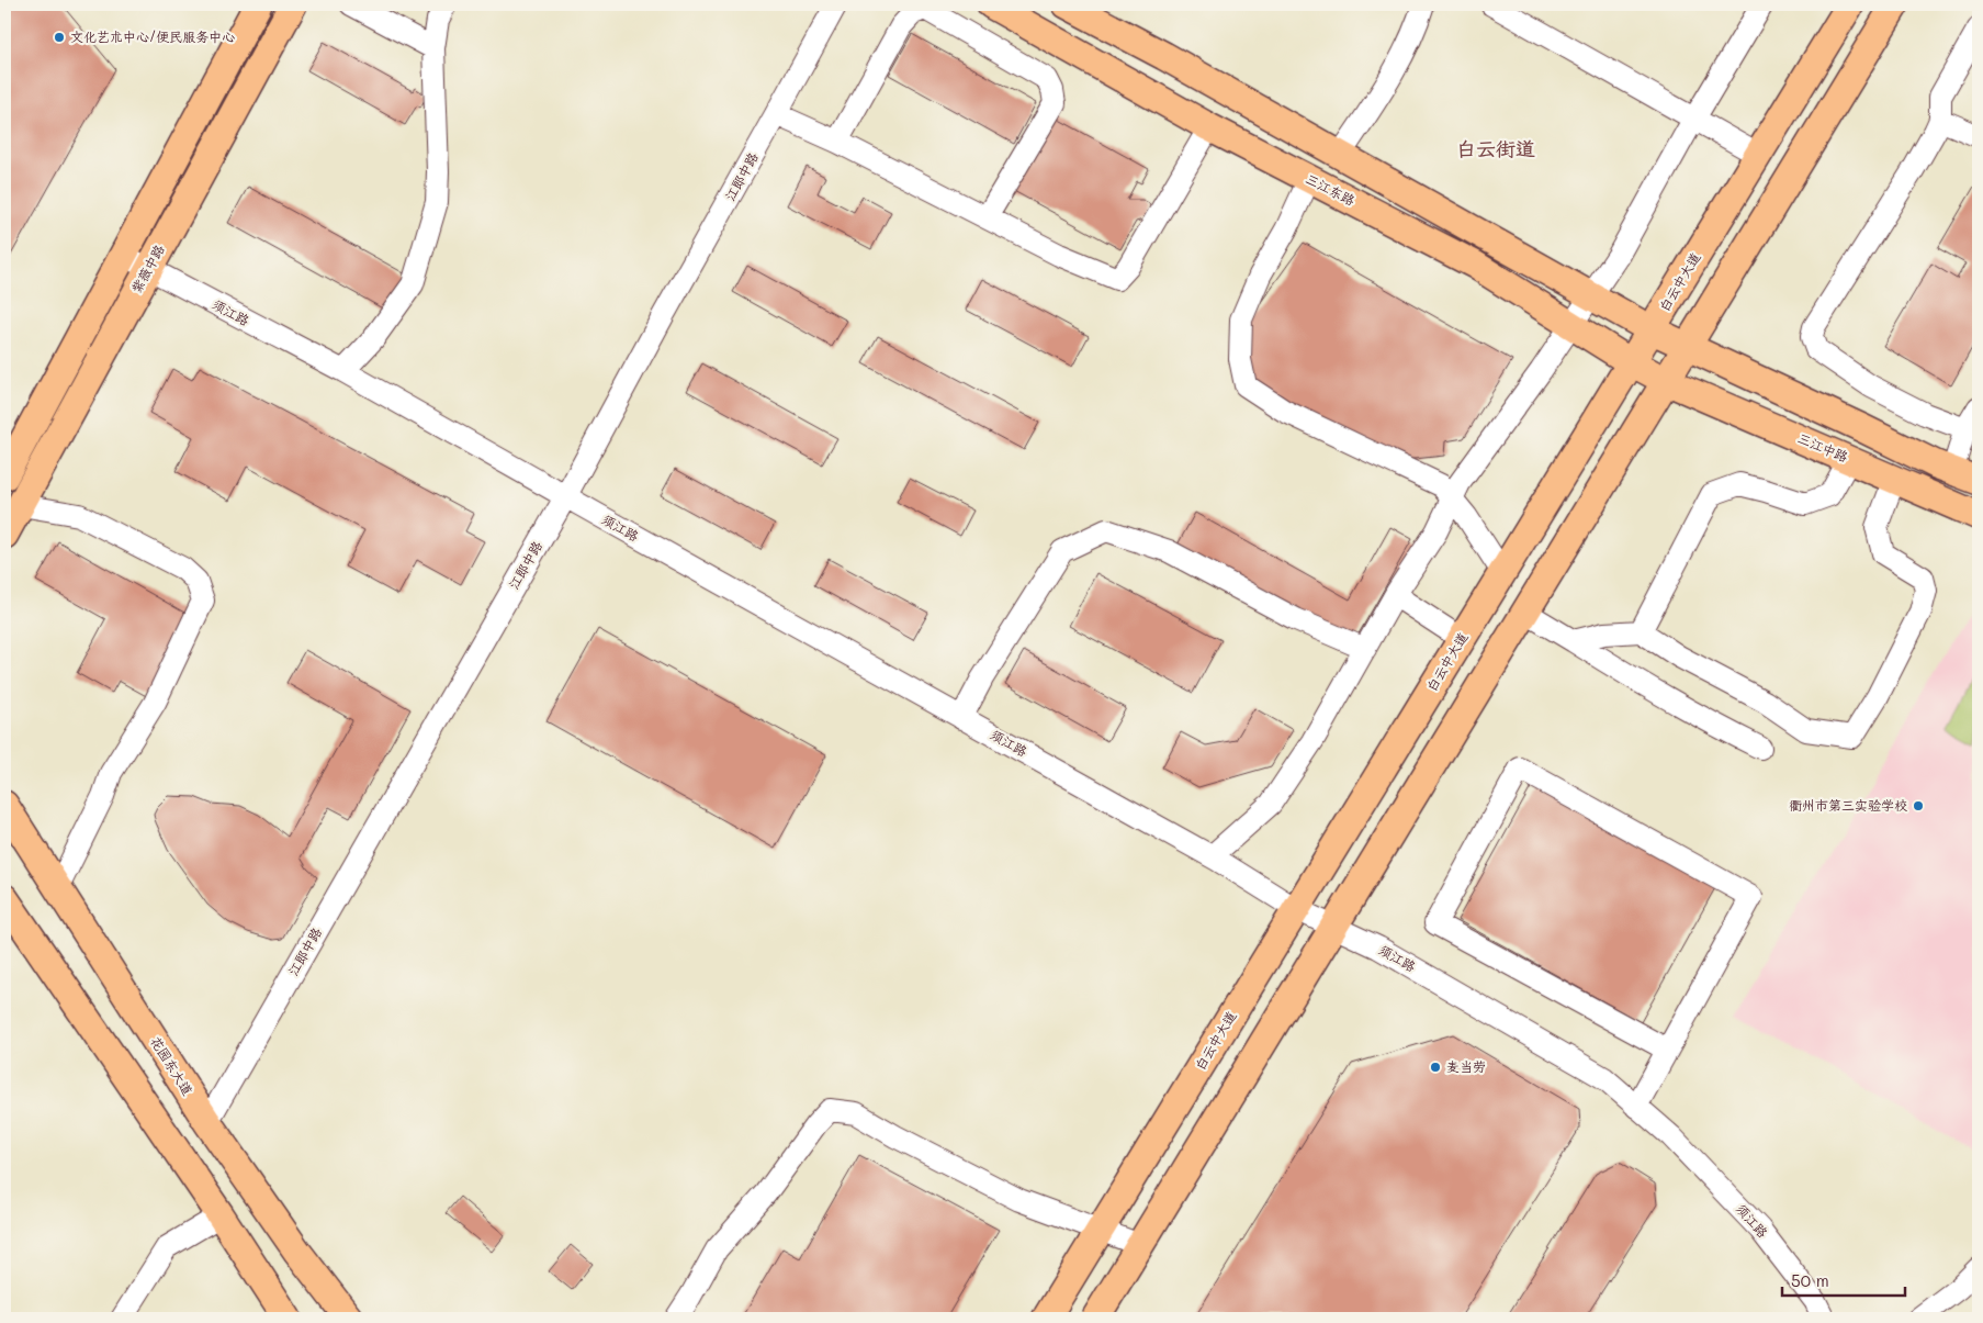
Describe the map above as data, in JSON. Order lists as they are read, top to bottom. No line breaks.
{"streets":{"main road":["三江东路","紫薇中路","白云中大道","三江中路","花园东大道"],"street":["江郎中路","须江路"]},"crossings":[["江郎中路","须江路"],["江郎中路","花园东大道"],["三江东路","白云中大道"],["三江东路","三江中路"],["紫薇中路","须江路"],["白云中大道","须江路"]],"districts":["白云街道"],"places":["文化艺术中心/便民服务中心","衢州市第三实验学校","麦当劳"],"scale_bar":"50 m"}
